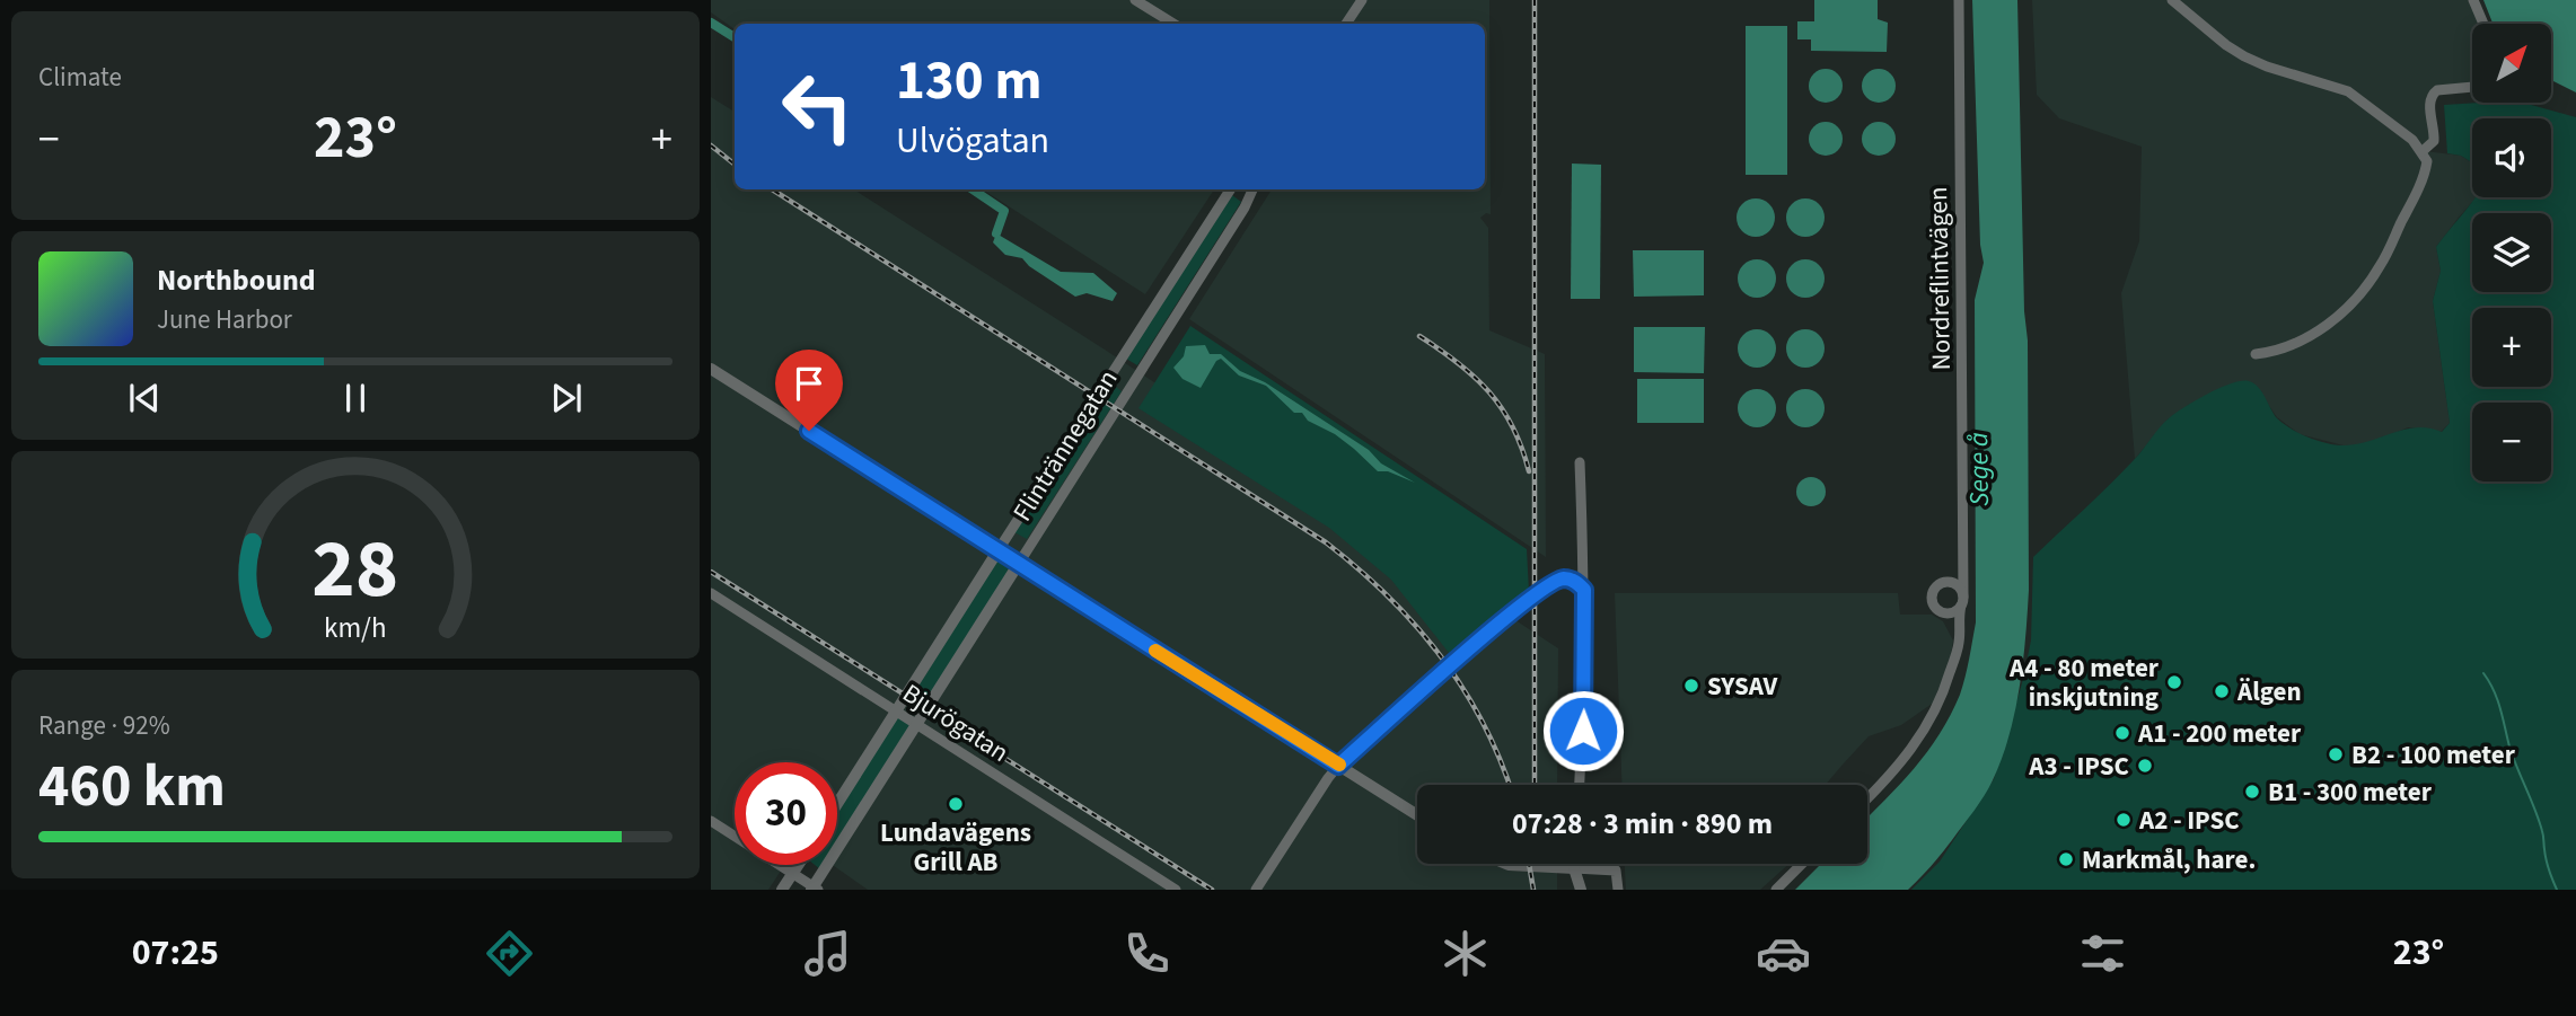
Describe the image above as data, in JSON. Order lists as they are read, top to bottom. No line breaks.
{"streets":{"street":["Nordreflintvägen","Flintrännegatan","Bjurögatan"]},"crossings":[["Flintrännegatan","Bjurögatan"]],"water":["Sege å"],"places":["A4 - 80 meter inskjutning","SYSAV","Älgen","A1 - 200 meter","B2 - 100 meter","A3 - IPSC","B1 - 300 meter","Lundavägens Grill AB","A2 - IPSC","Markmål, hare."],"north":"top right","page":{"tile":["Climate",["Range · 92%","460 km"]],"map_buttons":["+","−"],"turn":["130 m","Ulvögatan"],"heat":["−","23°","+"],"song":["Northbound","June Harbor"],"limit":"30","trip":"07:28 · 3 min · 890 m","tabs":["07:25","23°"],"gauge":["28","km/h"]}}
